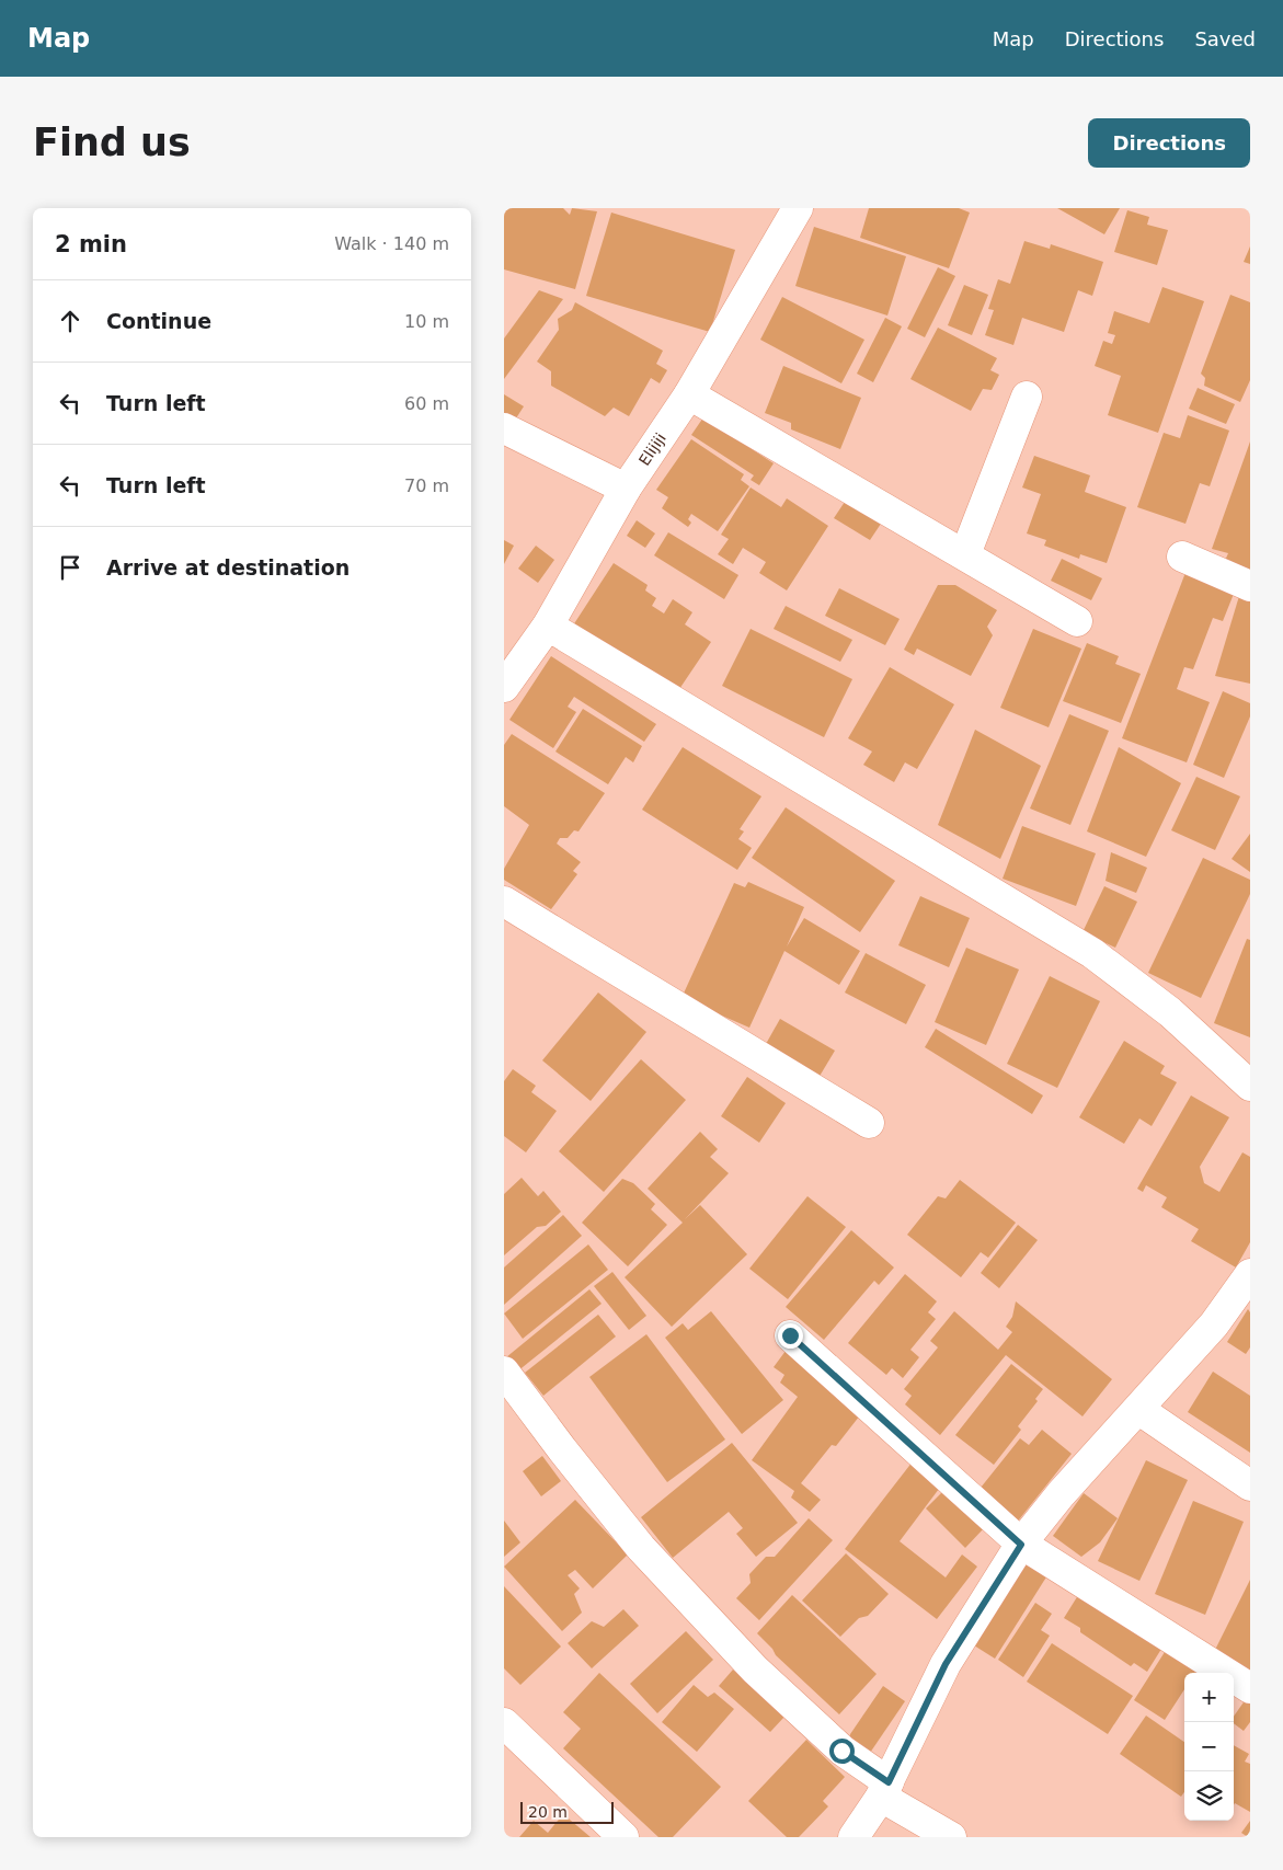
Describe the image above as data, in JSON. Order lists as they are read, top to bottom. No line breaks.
{"streets":{"street":["Elijiji"]},"scale_bar":"20 m","page":{"header":"Map","nav":["Map","Directions","Saved"],"buttons":"Directions","title":"Find us","heading":["2 min","Walk · 140 m"],"list":[["Continue","10 m"],["Turn left","60 m"],["Turn left","70 m"],"Arrive at destination"],"map_buttons":["+","−"],"scale":"20 m"}}
